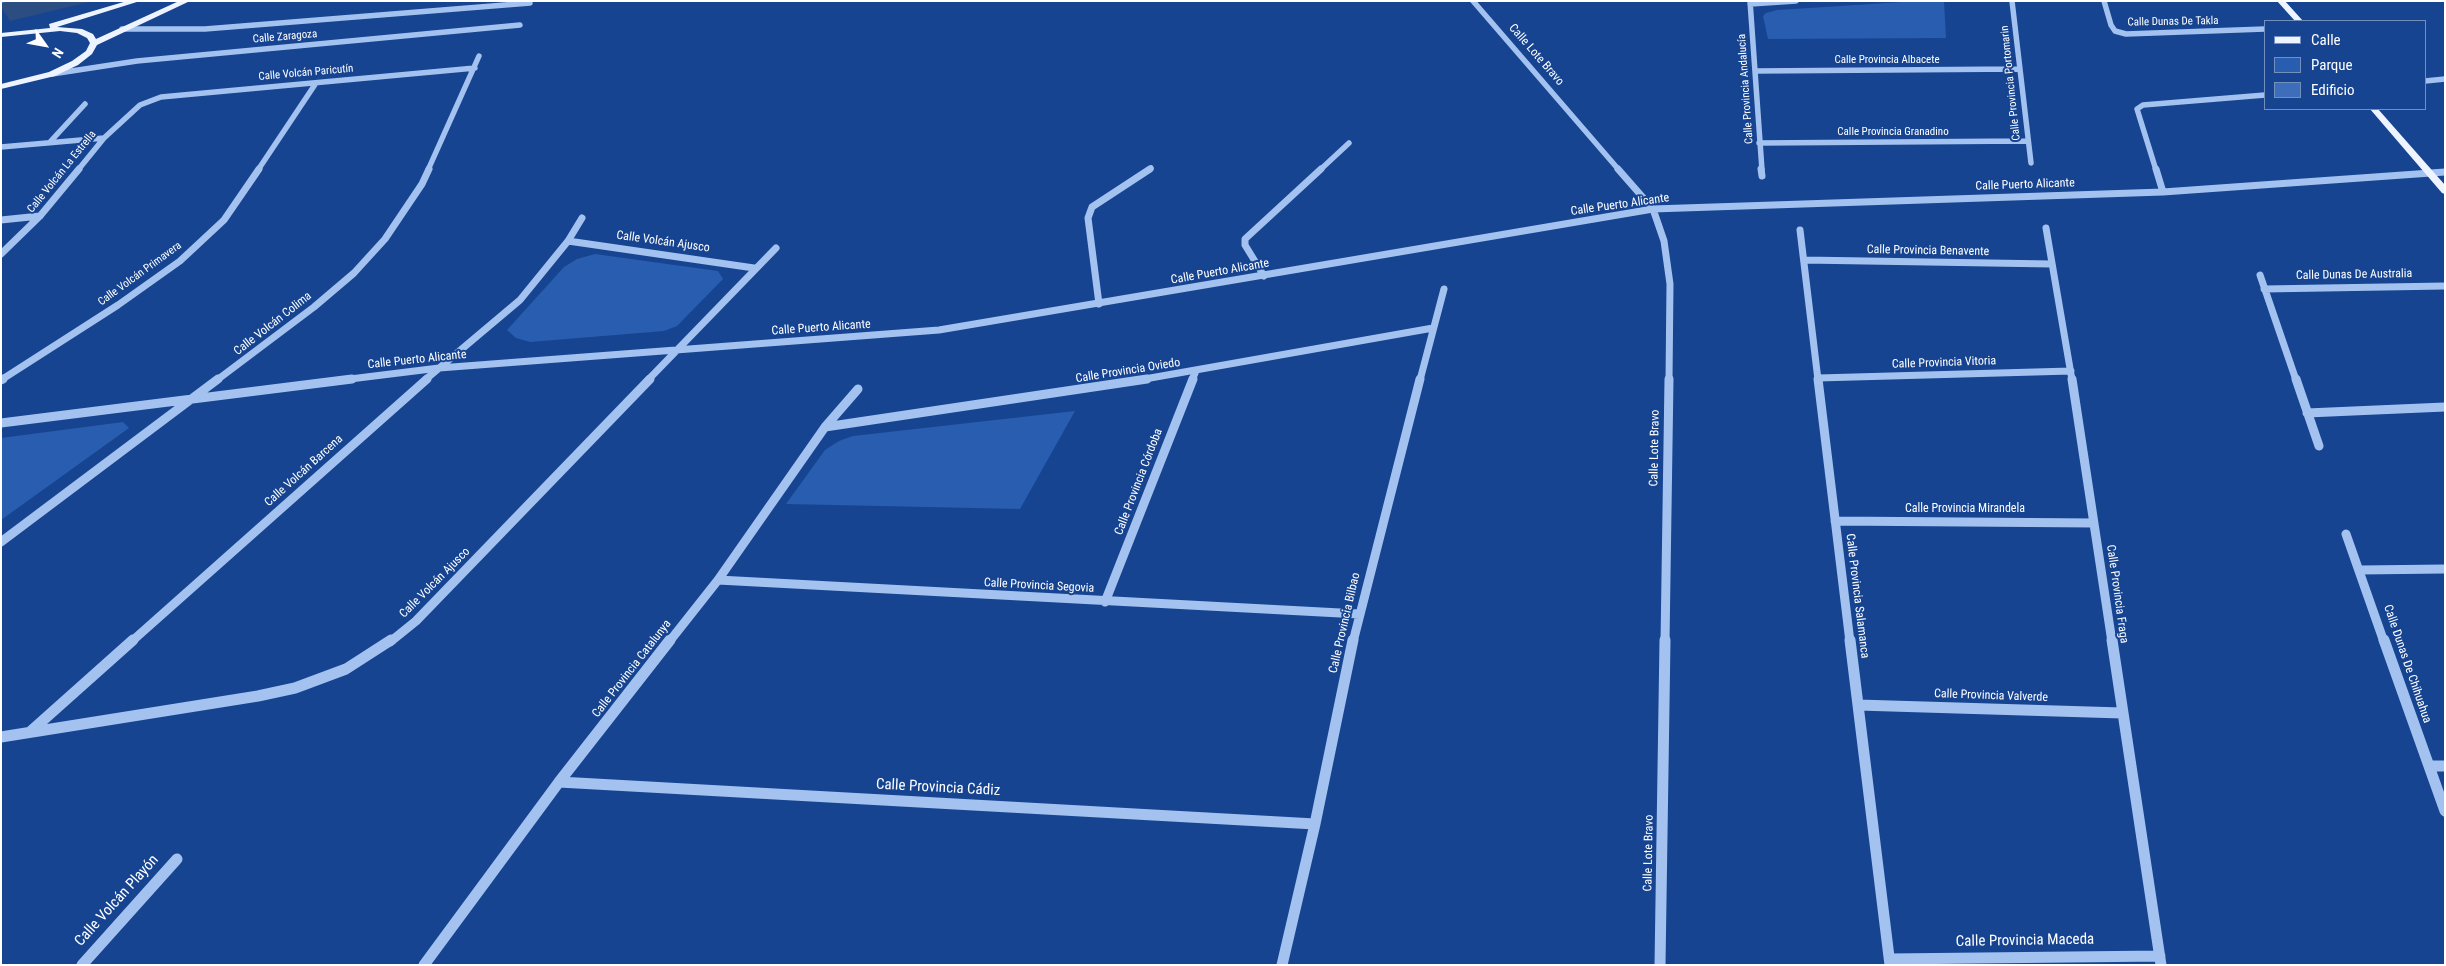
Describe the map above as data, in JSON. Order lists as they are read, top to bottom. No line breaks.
{"streets":{"street":["Calle Dunas De Takla","Calle Zaragoza","Calle Lote Bravo","Calle Provincia Albacete","Calle Volcán Paricutín","Calle Provincia Portomarin","Calle Provincia Andalucía","Calle Provincia Granadino","Calle Volcán La Estrella","Calle Puerto Alicante","Calle Volcán Ajusco","Calle Provincia Benavente","Calle Volcán Primavera","Calle Dunas De Australia","Calle Volcán Colima","Calle Provincia Vitoria","Calle Provincia Oviedo","Calle Volcán Barcena","Calle Provincia Córdoba","Calle Provincia Mirandela","Calle Provincia Segovia","Calle Provincia Fraga","Calle Provincia Salamanca","Calle Provincia Bilbao","Calle Dunas De Chihuahua","Calle Provincia Catalunya","Calle Provincia Valverde","Calle Provincia Cádiz","Calle Volcán Playón","Calle Provincia Maceda"]},"crossings":[["Calle Lote Bravo","Calle Puerto Alicante"],["Calle Provincia Albacete","Calle Provincia Portomarin"],["Calle Provincia Albacete","Calle Provincia Andalucía"],["Calle Volcán Paricutín","Calle Volcán La Estrella"],["Calle Volcán Paricutín","Calle Volcán Primavera"],["Calle Volcán Paricutín","Calle Volcán Colima"],["Calle Provincia Portomarin","Calle Provincia Granadino"],["Calle Provincia Andalucía","Calle Provincia Granadino"],["Calle Puerto Alicante","Calle Volcán Ajusco"],["Calle Puerto Alicante","Calle Volcán Colima"],["Calle Puerto Alicante","Calle Volcán Barcena"],["Calle Volcán Ajusco","Calle Volcán Barcena"],["Calle Provincia Benavente","Calle Provincia Fraga"],["Calle Provincia Benavente","Calle Provincia Salamanca"],["Calle Provincia Vitoria","Calle Provincia Fraga"],["Calle Provincia Vitoria","Calle Provincia Salamanca"],["Calle Provincia Oviedo","Calle Provincia Córdoba"],["Calle Provincia Oviedo","Calle Provincia Bilbao"],["Calle Provincia Oviedo","Calle Provincia Catalunya"],["Calle Provincia Córdoba","Calle Provincia Segovia"],["Calle Provincia Mirandela","Calle Provincia Fraga"],["Calle Provincia Mirandela","Calle Provincia Salamanca"],["Calle Provincia Segovia","Calle Provincia Bilbao"],["Calle Provincia Segovia","Calle Provincia Catalunya"],["Calle Provincia Fraga","Calle Provincia Valverde"],["Calle Provincia Fraga","Calle Provincia Maceda"],["Calle Provincia Salamanca","Calle Provincia Valverde"],["Calle Provincia Salamanca","Calle Provincia Maceda"],["Calle Provincia Bilbao","Calle Provincia Cádiz"],["Calle Provincia Catalunya","Calle Provincia Cádiz"]],"legend":["Calle","Parque","Edificio"],"north":"bottom right"}
